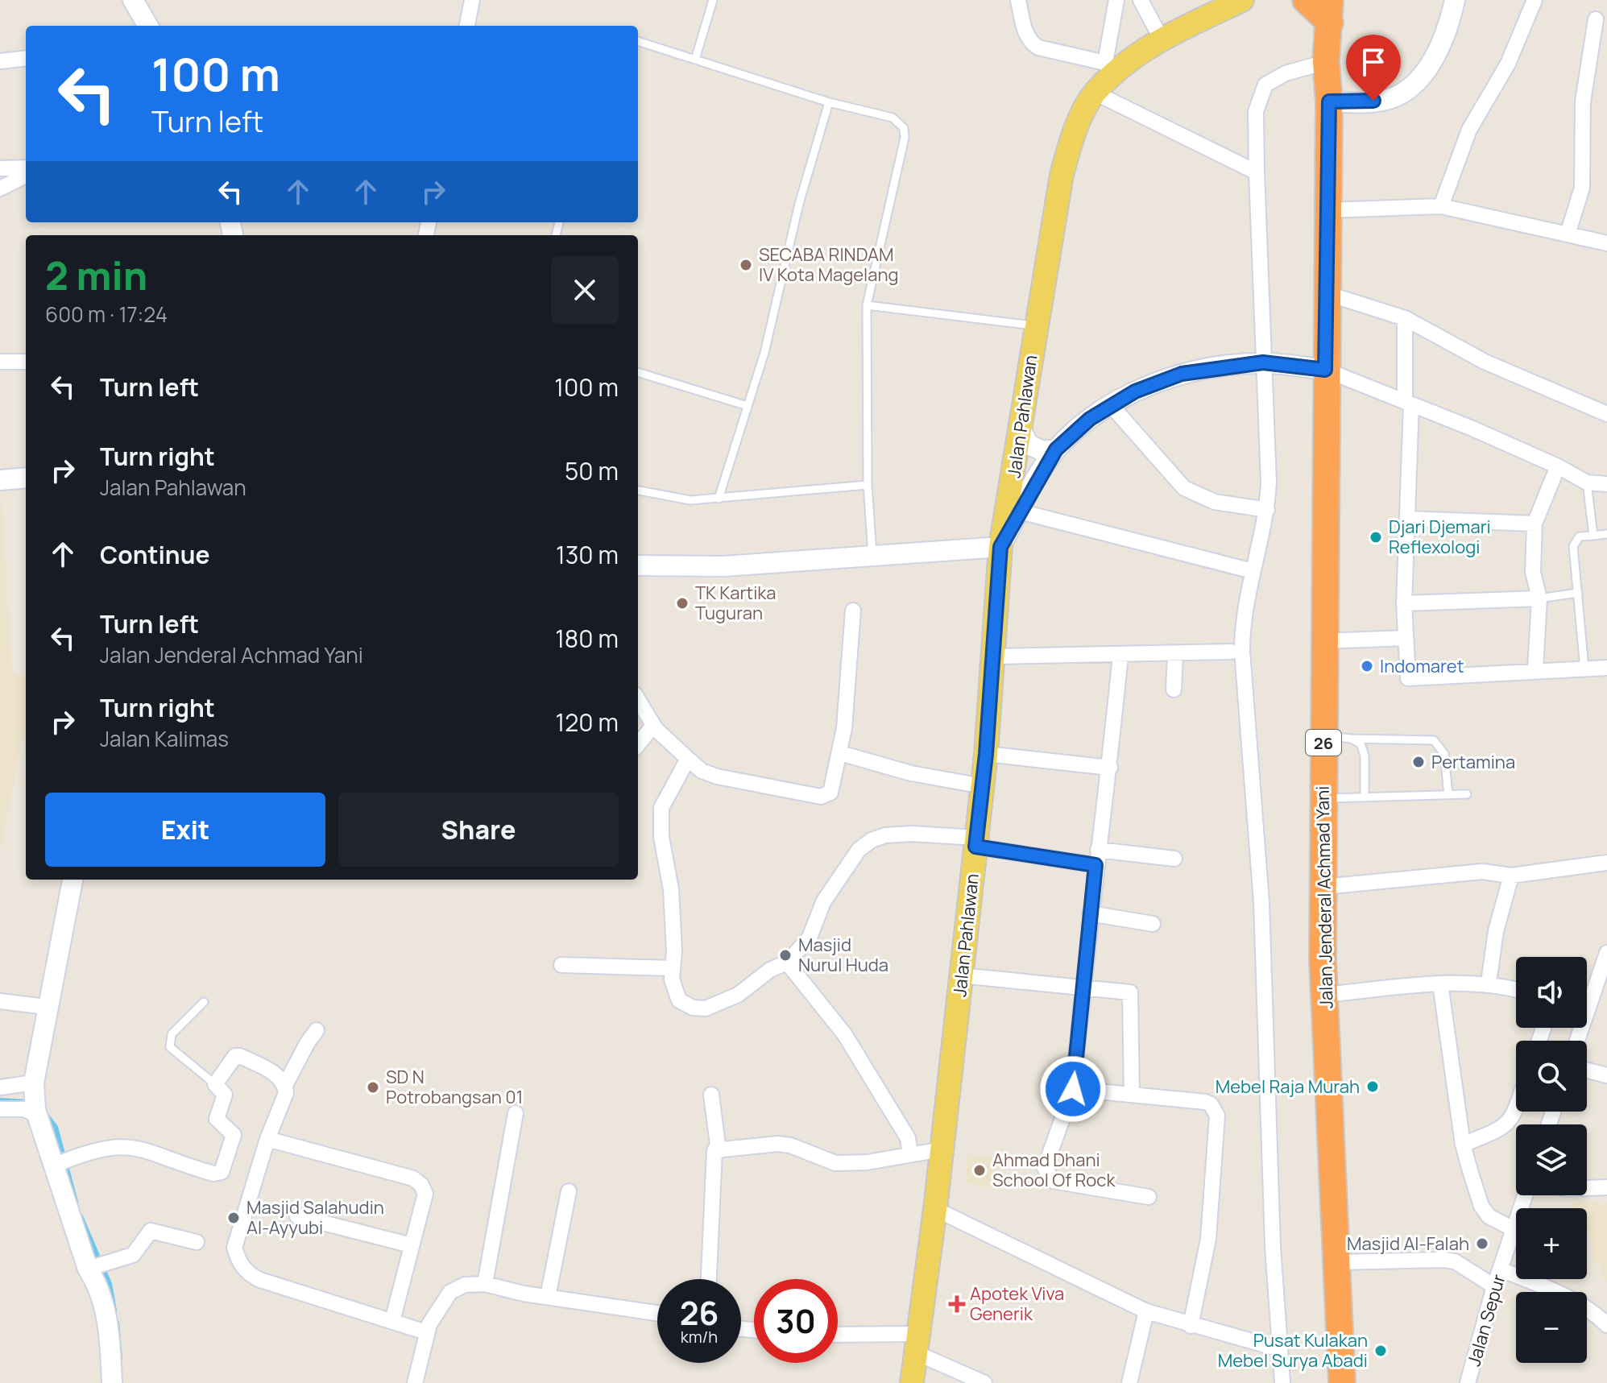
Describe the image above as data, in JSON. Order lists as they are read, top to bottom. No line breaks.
{"streets":{"highway":["26","Jalan Jenderal Achmad Yani"],"main road":["Jalan Pahlawan"],"street":["Jalan Sepur"]},"crossings":[["26","Jalan Jenderal Achmad Yani"]],"places":{"other":["SECABA RINDAM IV Kota Magelang","Djari Djemari Reflexologi","TK Kartika Tuguran","Indomaret","Pertamina","Masjid Nurul Huda","Mebel Raja Murah","SD N Potrobangsan 01","Ahmad Dhani School Of Rock","Masjid Salahudin Al-Ayyubi","Masjid Al-Falah","Pusat Kulakan Mebel Surya Abadi"],"health":["Apotek Viva Generik"]},"page":{"turn":["100 m","Turn left"],"heading":["2 min","600 m · 17:24"],"list":[{"name":"Turn left","value":"100 m"},{"name":"Turn right","note":"Jalan Pahlawan","value":"50 m"},{"name":"Continue","value":"130 m"},{"name":"Turn left","note":"Jalan Jenderal Achmad Yani","value":"180 m"},{"name":"Turn right","note":"Jalan Kalimas","value":"120 m"}],"buttons":["Exit","Share"],"map_buttons":["+","−"],"speed":"26 km/h","limit":"30"}}
